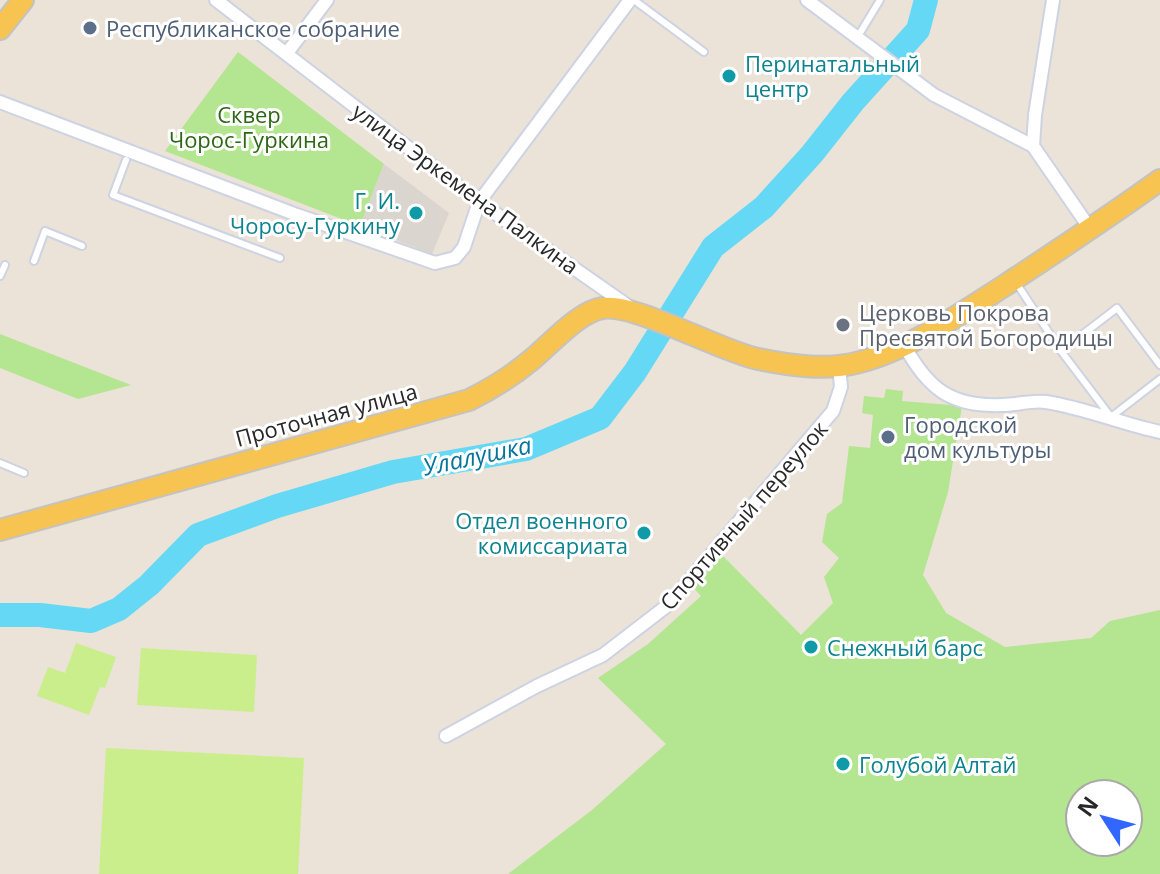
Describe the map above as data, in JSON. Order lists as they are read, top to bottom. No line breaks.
{"streets":{"main road":["Проточная улица"],"street":["улица Эркемена Палкина","Спортивный переулок"]},"crossings":[["улица Эркемена Палкина","Проточная улица"],["Проточная улица","Спортивный переулок"]],"water":["Улалушка"],"parks":["Сквер Чорос-Гуркина"],"places":["Республиканское собрание","Перинатальный центр","Г. И. Чоросу-Гуркину","Церковь Покрова Пресвятой Богородицы","Городской дом культуры","Отдел военного комиссариата","Снежный барс","Голубой Алтай"],"north":"top left"}
